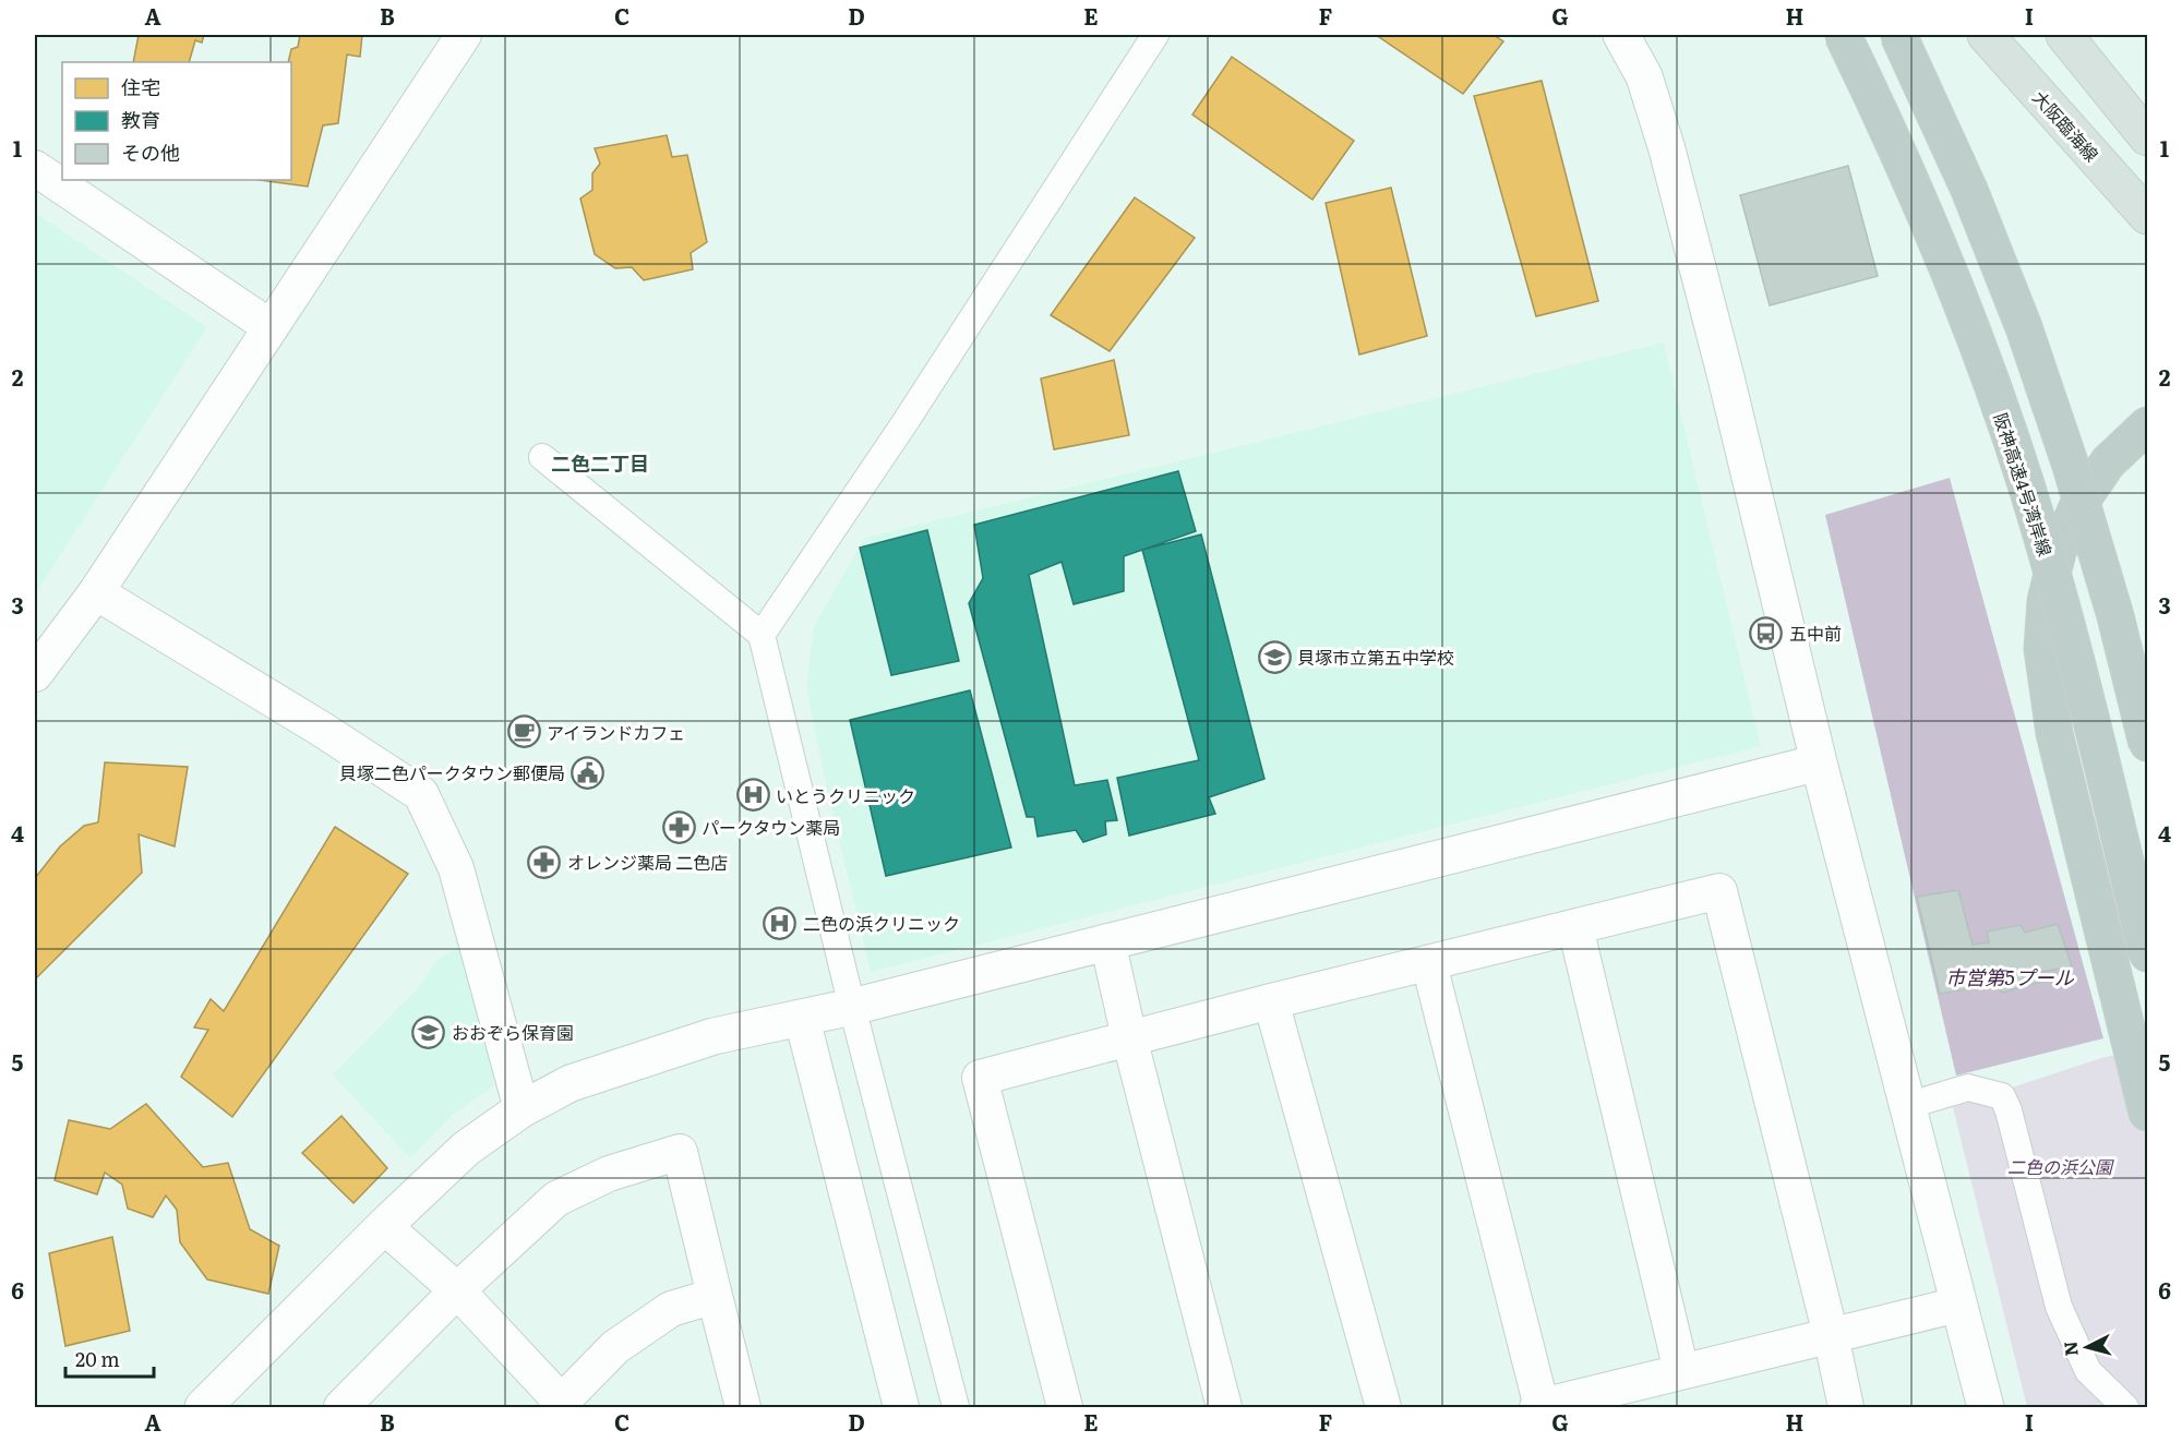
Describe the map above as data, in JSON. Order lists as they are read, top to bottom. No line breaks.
{"streets":{"highway":["阪神高速4号湾岸線"],"main road":["大阪臨海線"]},"districts":["二色二丁目"],"water":["市営第5プール"],"parks":["二色の浜公園"],"places":{"bus stop":["五中前"],"school or university":["貝塚市立第五中学校","おおぞら保育園"],"cafe":["アイランドカフェ"],"public building":["貝塚二色パークタウン郵便局"],"hospital":["いとうクリニック","二色の浜クリニック"],"pharmacy":["パークタウン薬局","オレンジ薬局 二色店"]},"legend":["住宅","教育","その他"],"scale_bar":"20 m","north":"left","grid":{"columns":["A","B","C","D","E","F","G","H","I"],"rows":["1","2","3","4","5","6"]}}
